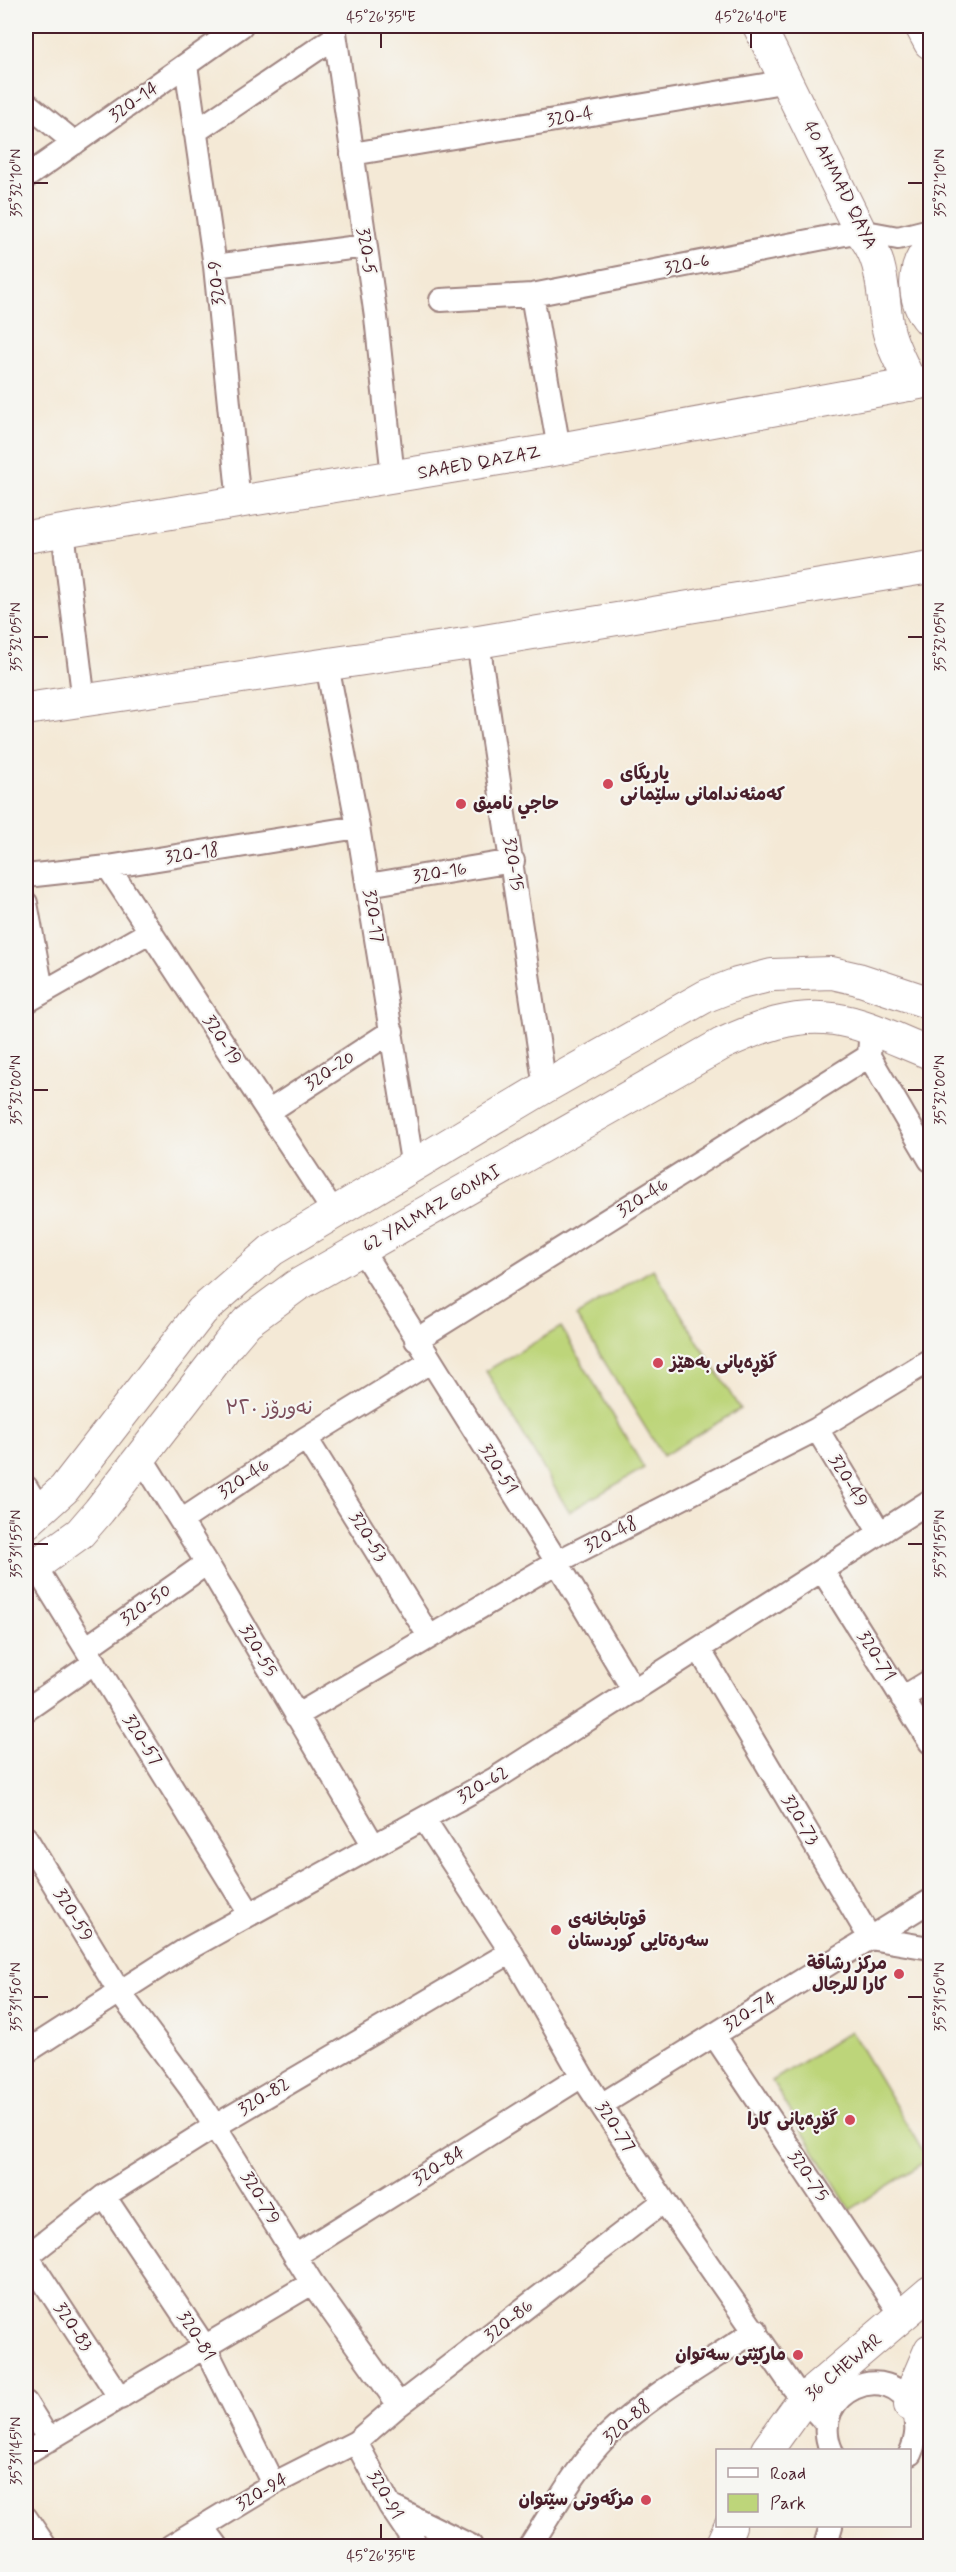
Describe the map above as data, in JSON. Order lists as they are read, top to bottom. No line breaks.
{"streets":{"street":["320-14","320-4","40 AHMAD QAYA","320-5","320-6","320-9","SAAED QAZAZ","320-18","320-15","320-16","320-17","320-19","320-20","320-46","62 YALMAZ GONAI","320-51","320-49","320-48","320-53","320-50","320-55","320-71","320-57","320-62","320-73","320-59","320-74","320-82","320-77","320-84","320-75","320-79","320-86","320-83","320-81","36 CHEWAR","320-88","320-94","320-91"]},"crossings":[["320-14","320-9"],["320-4","40 AHMAD QAYA"],["320-4","320-5"],["40 AHMAD QAYA","320-6"],["40 AHMAD QAYA","SAAED QAZAZ"],["320-5","SAAED QAZAZ"],["320-9","SAAED QAZAZ"],["320-18","320-17"],["320-18","320-19"],["320-15","320-16"],["320-16","320-17"],["320-17","320-20"],["320-19","320-20"],["320-46","62 YALMAZ GONAI"],["320-46","320-51"],["320-46","320-53"],["320-46","320-55"],["62 YALMAZ GONAI","320-51"],["62 YALMAZ GONAI","320-55"],["62 YALMAZ GONAI","320-57"],["320-51","320-48"],["320-51","320-62"],["320-49","320-48"],["320-49","320-62"],["320-48","320-53"],["320-48","320-55"],["320-50","320-55"],["320-50","320-57"],["320-55","320-62"],["320-71","320-62"],["320-57","320-62"],["320-62","320-73"],["320-62","320-59"],["320-62","320-77"],["320-62","320-79"],["320-73","320-74"],["320-59","320-79"],["320-74","320-77"],["320-74","320-75"],["320-82","320-77"],["320-82","320-79"],["320-82","320-83"],["320-82","320-81"],["320-77","320-84"],["320-77","320-86"],["320-77","36 CHEWAR"],["320-77","320-88"],["320-84","320-79"],["320-75","36 CHEWAR"],["320-79","320-86"],["320-86","320-94"],["320-86","320-91"],["320-81","320-94"],["320-94","320-91"]],"districts":["نەورۆز ٣٢٠"],"places":["یاریگای کەمئەندامانی سلێمانی","حاجي ناميق","گۆڕەپانی بەهێز","قوتابخانەی سەرەتایی کوردستان","مركز رشاقة كارا للرجال","گۆڕەپانی کارا","مارکێتی سەتوان","مزگەوتی سێتوان"],"legend":["Road","Park"],"coordinates":["45°26'35\"E","45°26'40\"E","35°32'10\"N","35°32'05\"N","35°32'00\"N","35°31'55\"N","35°31'50\"N","35°31'45\"N"]}
